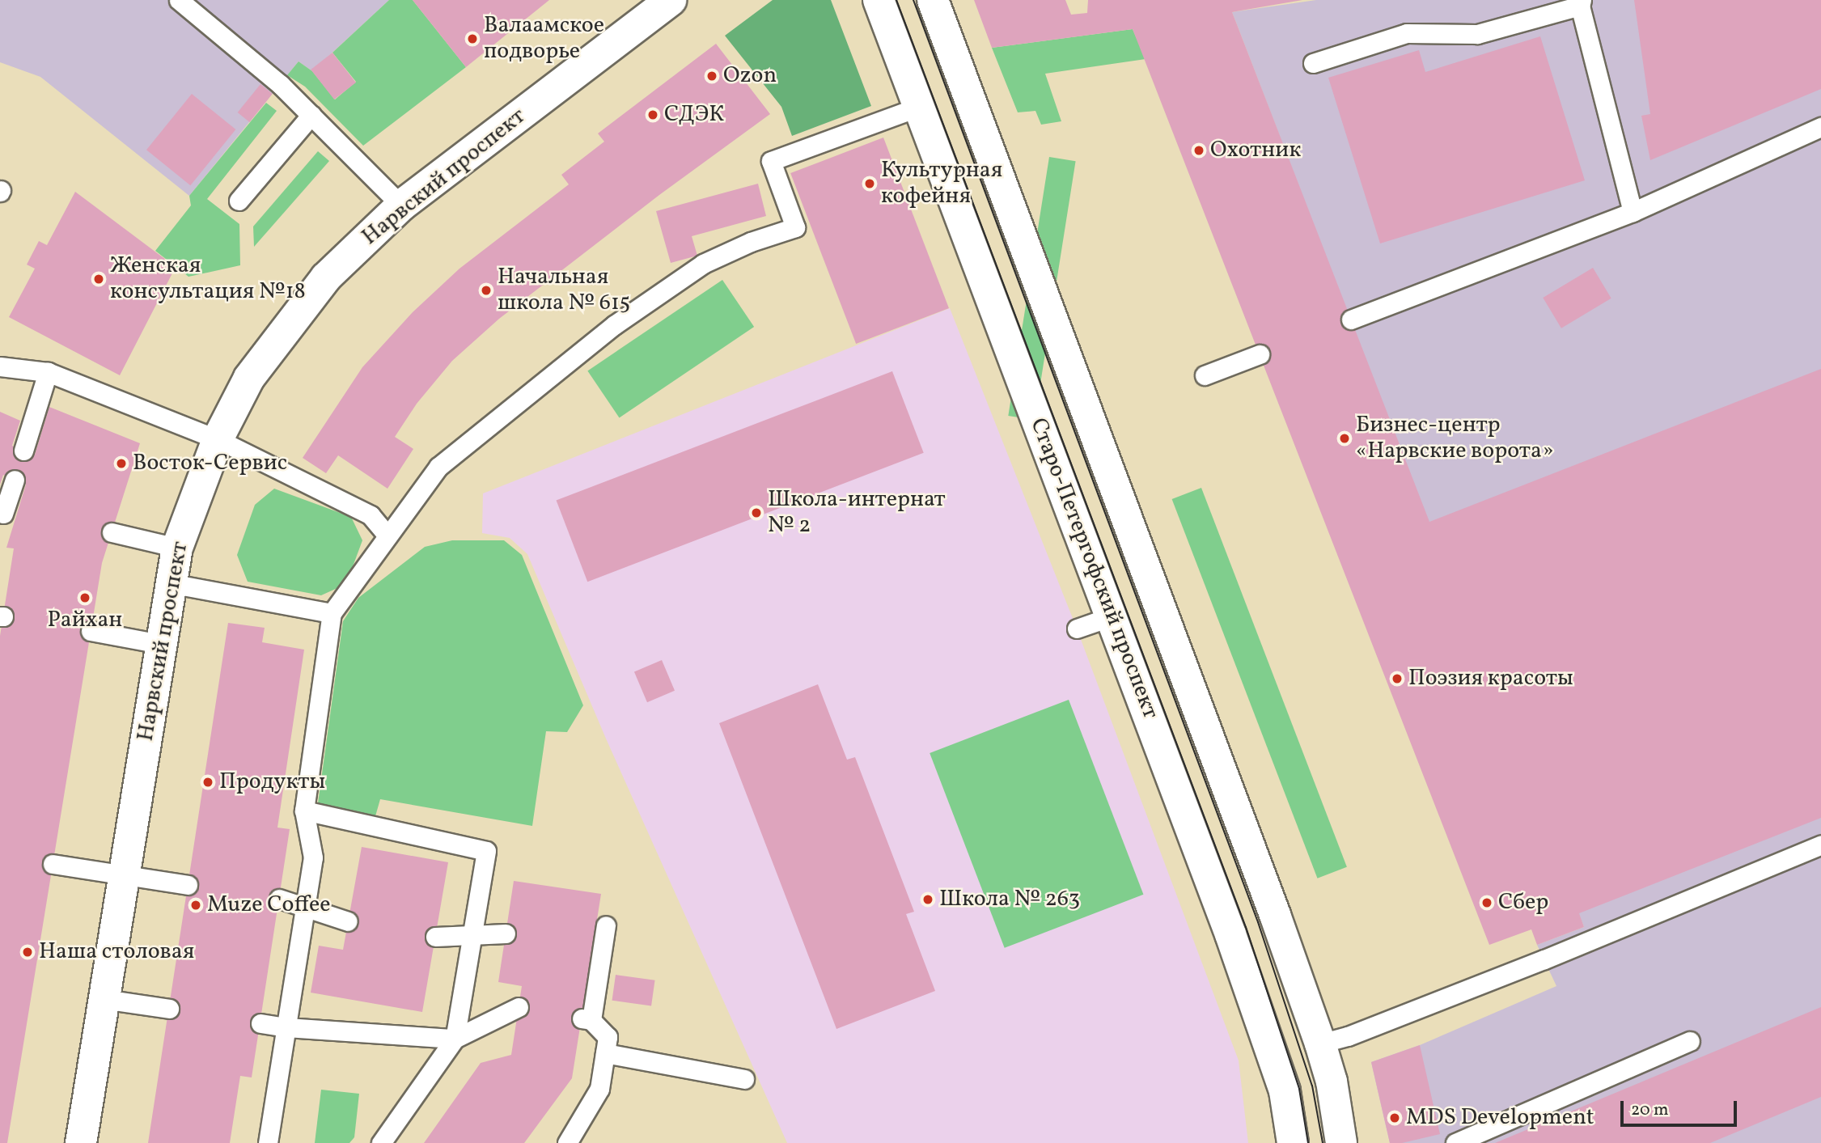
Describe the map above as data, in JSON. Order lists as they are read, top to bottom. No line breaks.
{"streets":{"main road":["Нарвский проспект","Старо-Петергофский проспект"]},"places":["Валаамское подворье","Ozon","СДЭК","Охотник","Культурная кофейня","Женская консультация №18","Начальная школа № 615","Бизнес-центр «Нарвские ворота»","Восток-Сервис","Школа-интернат № 2","Райхан","Поэзия красоты","Продукты","Школа № 263","Сбер","Muze Coffee","Наша столовая","MDS Development"],"scale_bar":"20 m"}
